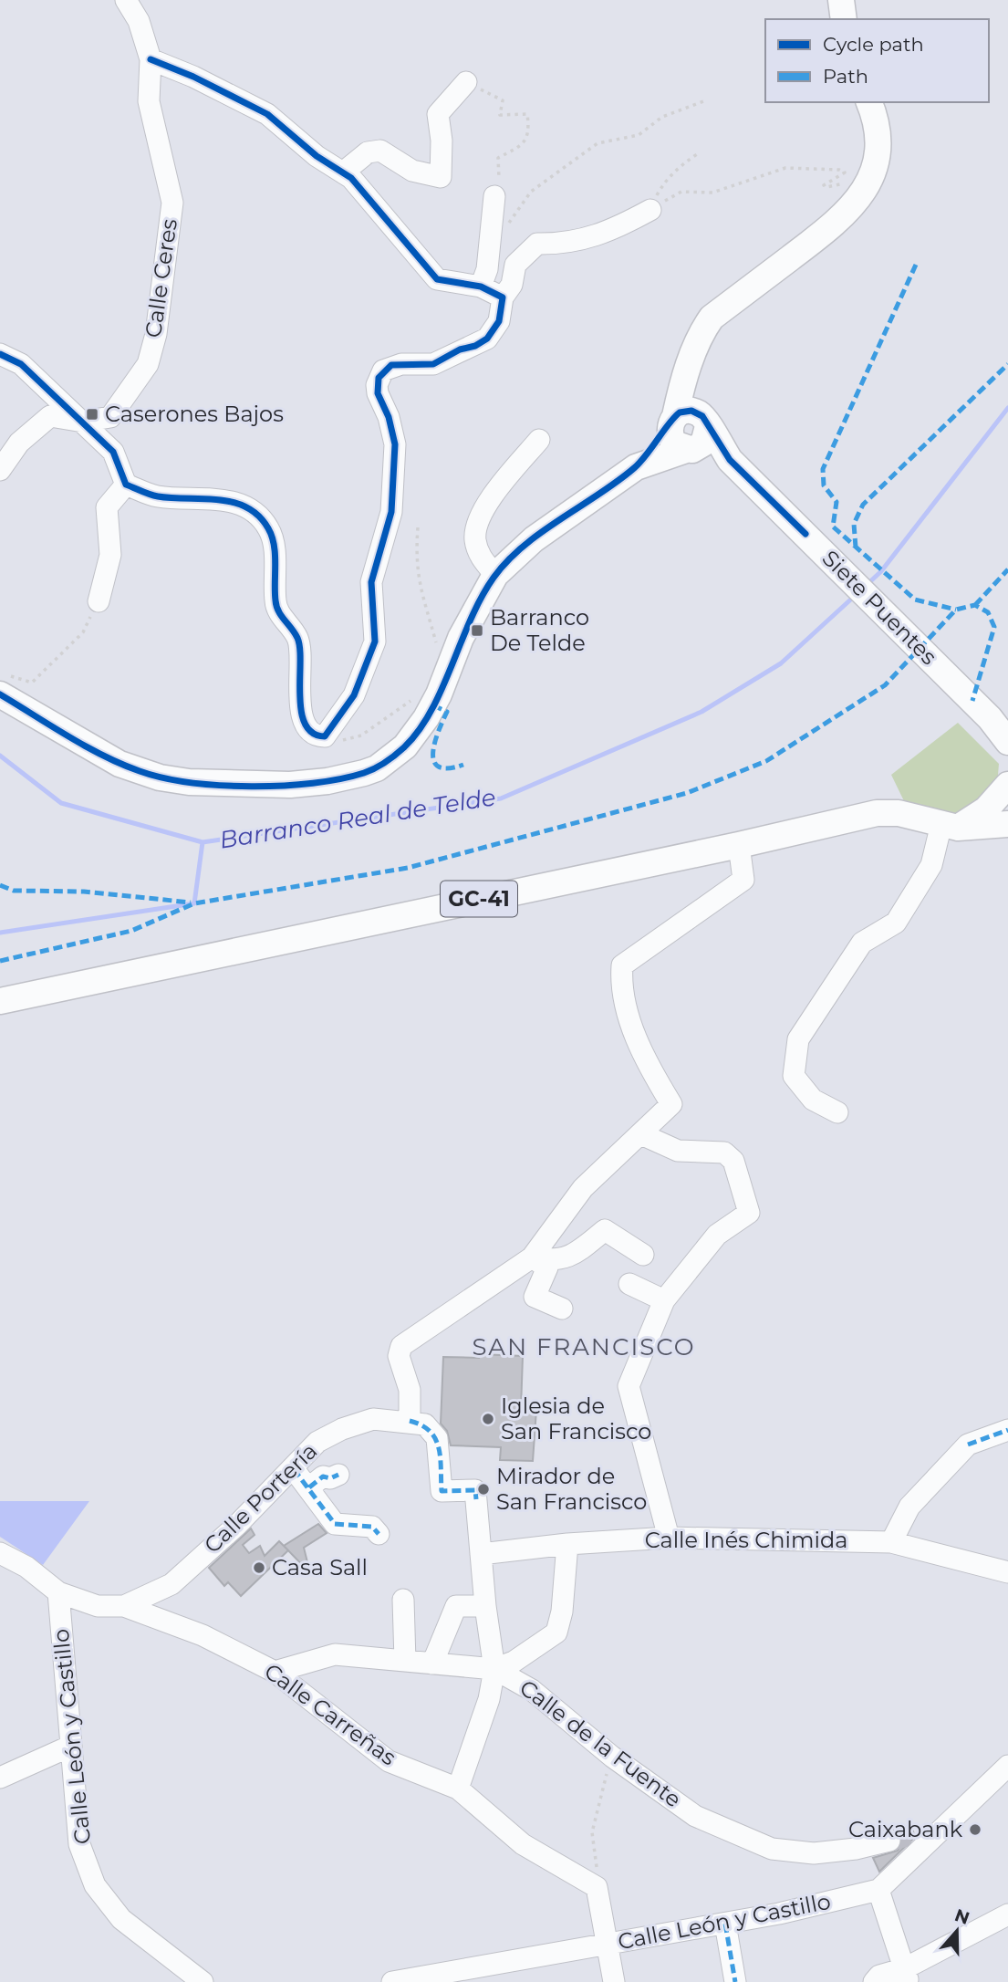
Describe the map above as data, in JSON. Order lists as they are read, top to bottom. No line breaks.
{"streets":{"main road":["Siete Puentes","GC-41"],"street":["Calle Ceres","Calle Portería","Calle Inés Chimida","Calle Carreñas","Calle León y Castillo","Calle de la Fuente"]},"crossings":[["Calle Portería","Calle Carreñas"],["Calle Carreñas","Calle León y Castillo"]],"districts":["SAN FRANCISCO"],"water":["Barranco Real de Telde"],"places":{"transit":["Caserones Bajos","Barranco De Telde"],"other":["Iglesia de San Francisco","Mirador de San Francisco","Casa Sall","Caixabank"]},"legend":["Cycle path","Path"],"north":"top"}
